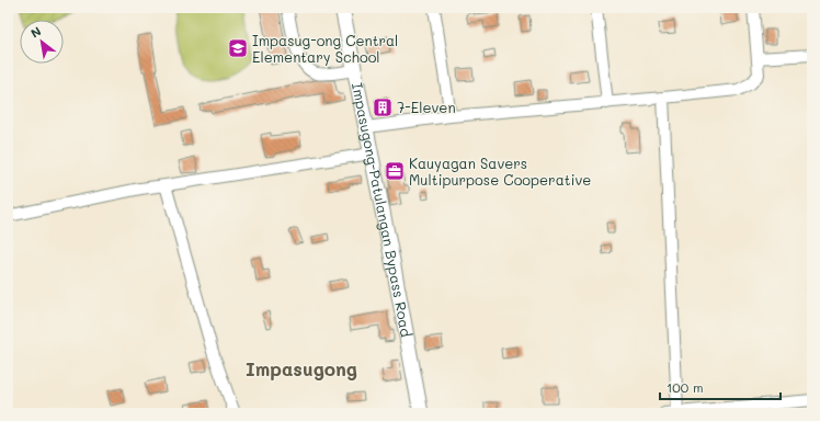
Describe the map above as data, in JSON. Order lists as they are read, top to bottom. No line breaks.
{"streets":{"main road":["Impasugong-Patulangan Bypass Road"]},"districts":["Impasugong"],"places":{"school or university":["Impasug-ong Central Elementary School"],"building":["7-Eleven"],"office":["Kauyagan Savers Multipurpose Cooperative"]},"scale_bar":"100 m","north":"top left"}
